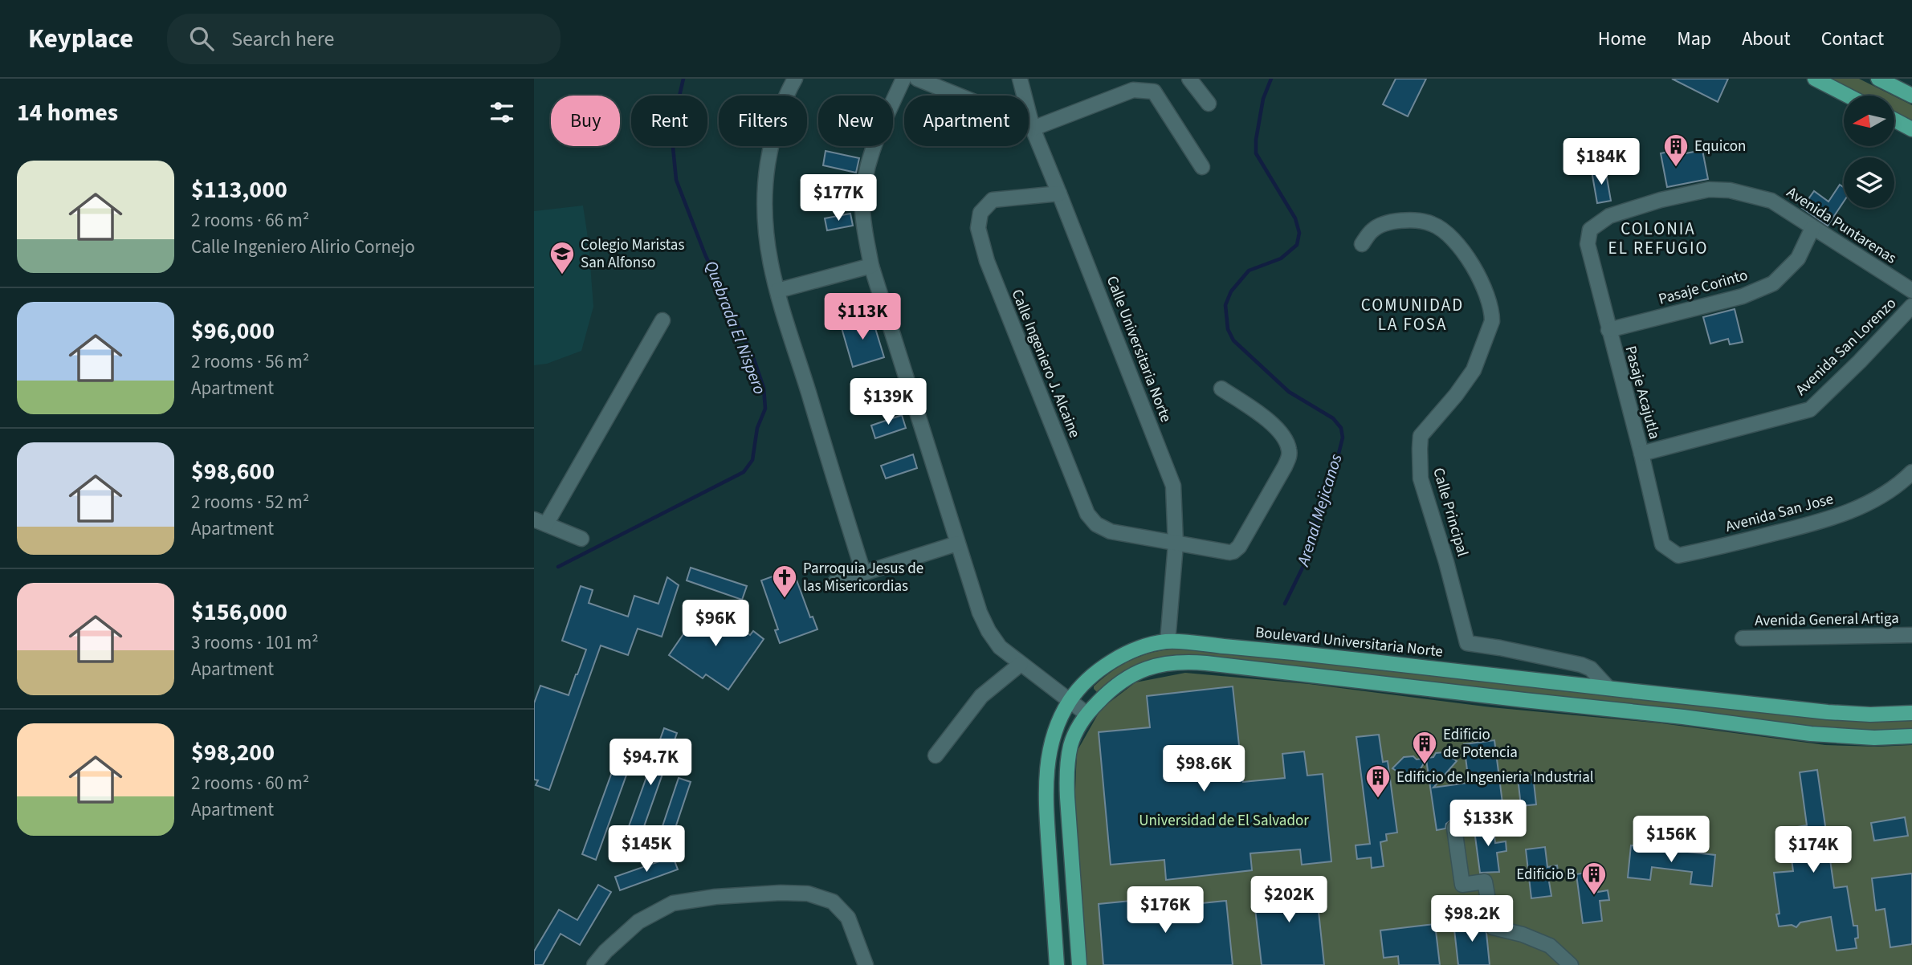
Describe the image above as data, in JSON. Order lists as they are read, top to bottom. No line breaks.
{"streets":{"main road":["Boulevard Universitaria Norte"],"street":["Avenida Puntarenas","Pasaje Corinto","Avenida San Lorenzo","Calle Universitaria Norte","Calle Ingeniero J. Alcaine","Pasaje Acajutla","Calle Principal","Avenida San Jose","Avenida General Artiga"]},"crossings":[["Avenida Puntarenas","Pasaje Corinto"],["Avenida Puntarenas","Pasaje Acajutla"],["Pasaje Corinto","Pasaje Acajutla"],["Avenida San Lorenzo","Pasaje Acajutla"],["Calle Universitaria Norte","Calle Ingeniero J. Alcaine"],["Calle Universitaria Norte","Boulevard Universitaria Norte"],["Pasaje Acajutla","Avenida San Jose"],["Calle Principal","Boulevard Universitaria Norte"]],"districts":["COLONIA EL REFUGIO","COMUNIDAD LA FOSA"],"water":["Quebrada El Nispero","Arenal Mejicanos"],"parks":["Universidad de El Salvador"],"places":{"building":["Equicon","Edificio de Potencia","Edificio de Ingenieria Industrial","Edificio B"],"school or university":["Colegio Maristas San Alfonso"],"church":["Parroquia Jesus de las Misericordias"]},"north":"left","page":{"header":"Keyplace","search":"Search here","nav":["Home","Map","About","Contact"],"heading":"14 homes","chip":["Buy","Rent","Filters","New","Apartment"],"price":["$184K","$177K","$113K","$139K","$96K","$94.7K","$98.6K","$133K","$156K","$145K","$174K","$202K","$176K","$98.2K"],"list":[{"name":"$113,000","note":"2 rooms · 66 m² · Calle Ingeniero Alirio Cornejo"},{"name":"$96,000","note":"2 rooms · 56 m² · Apartment"},{"name":"$98,600","note":"2 rooms · 52 m² · Apartment"},{"name":"$156,000","note":"3 rooms · 101 m² · Apartment"},{"name":"$98,200","note":"2 rooms · 60 m² · Apartment"}]}}
